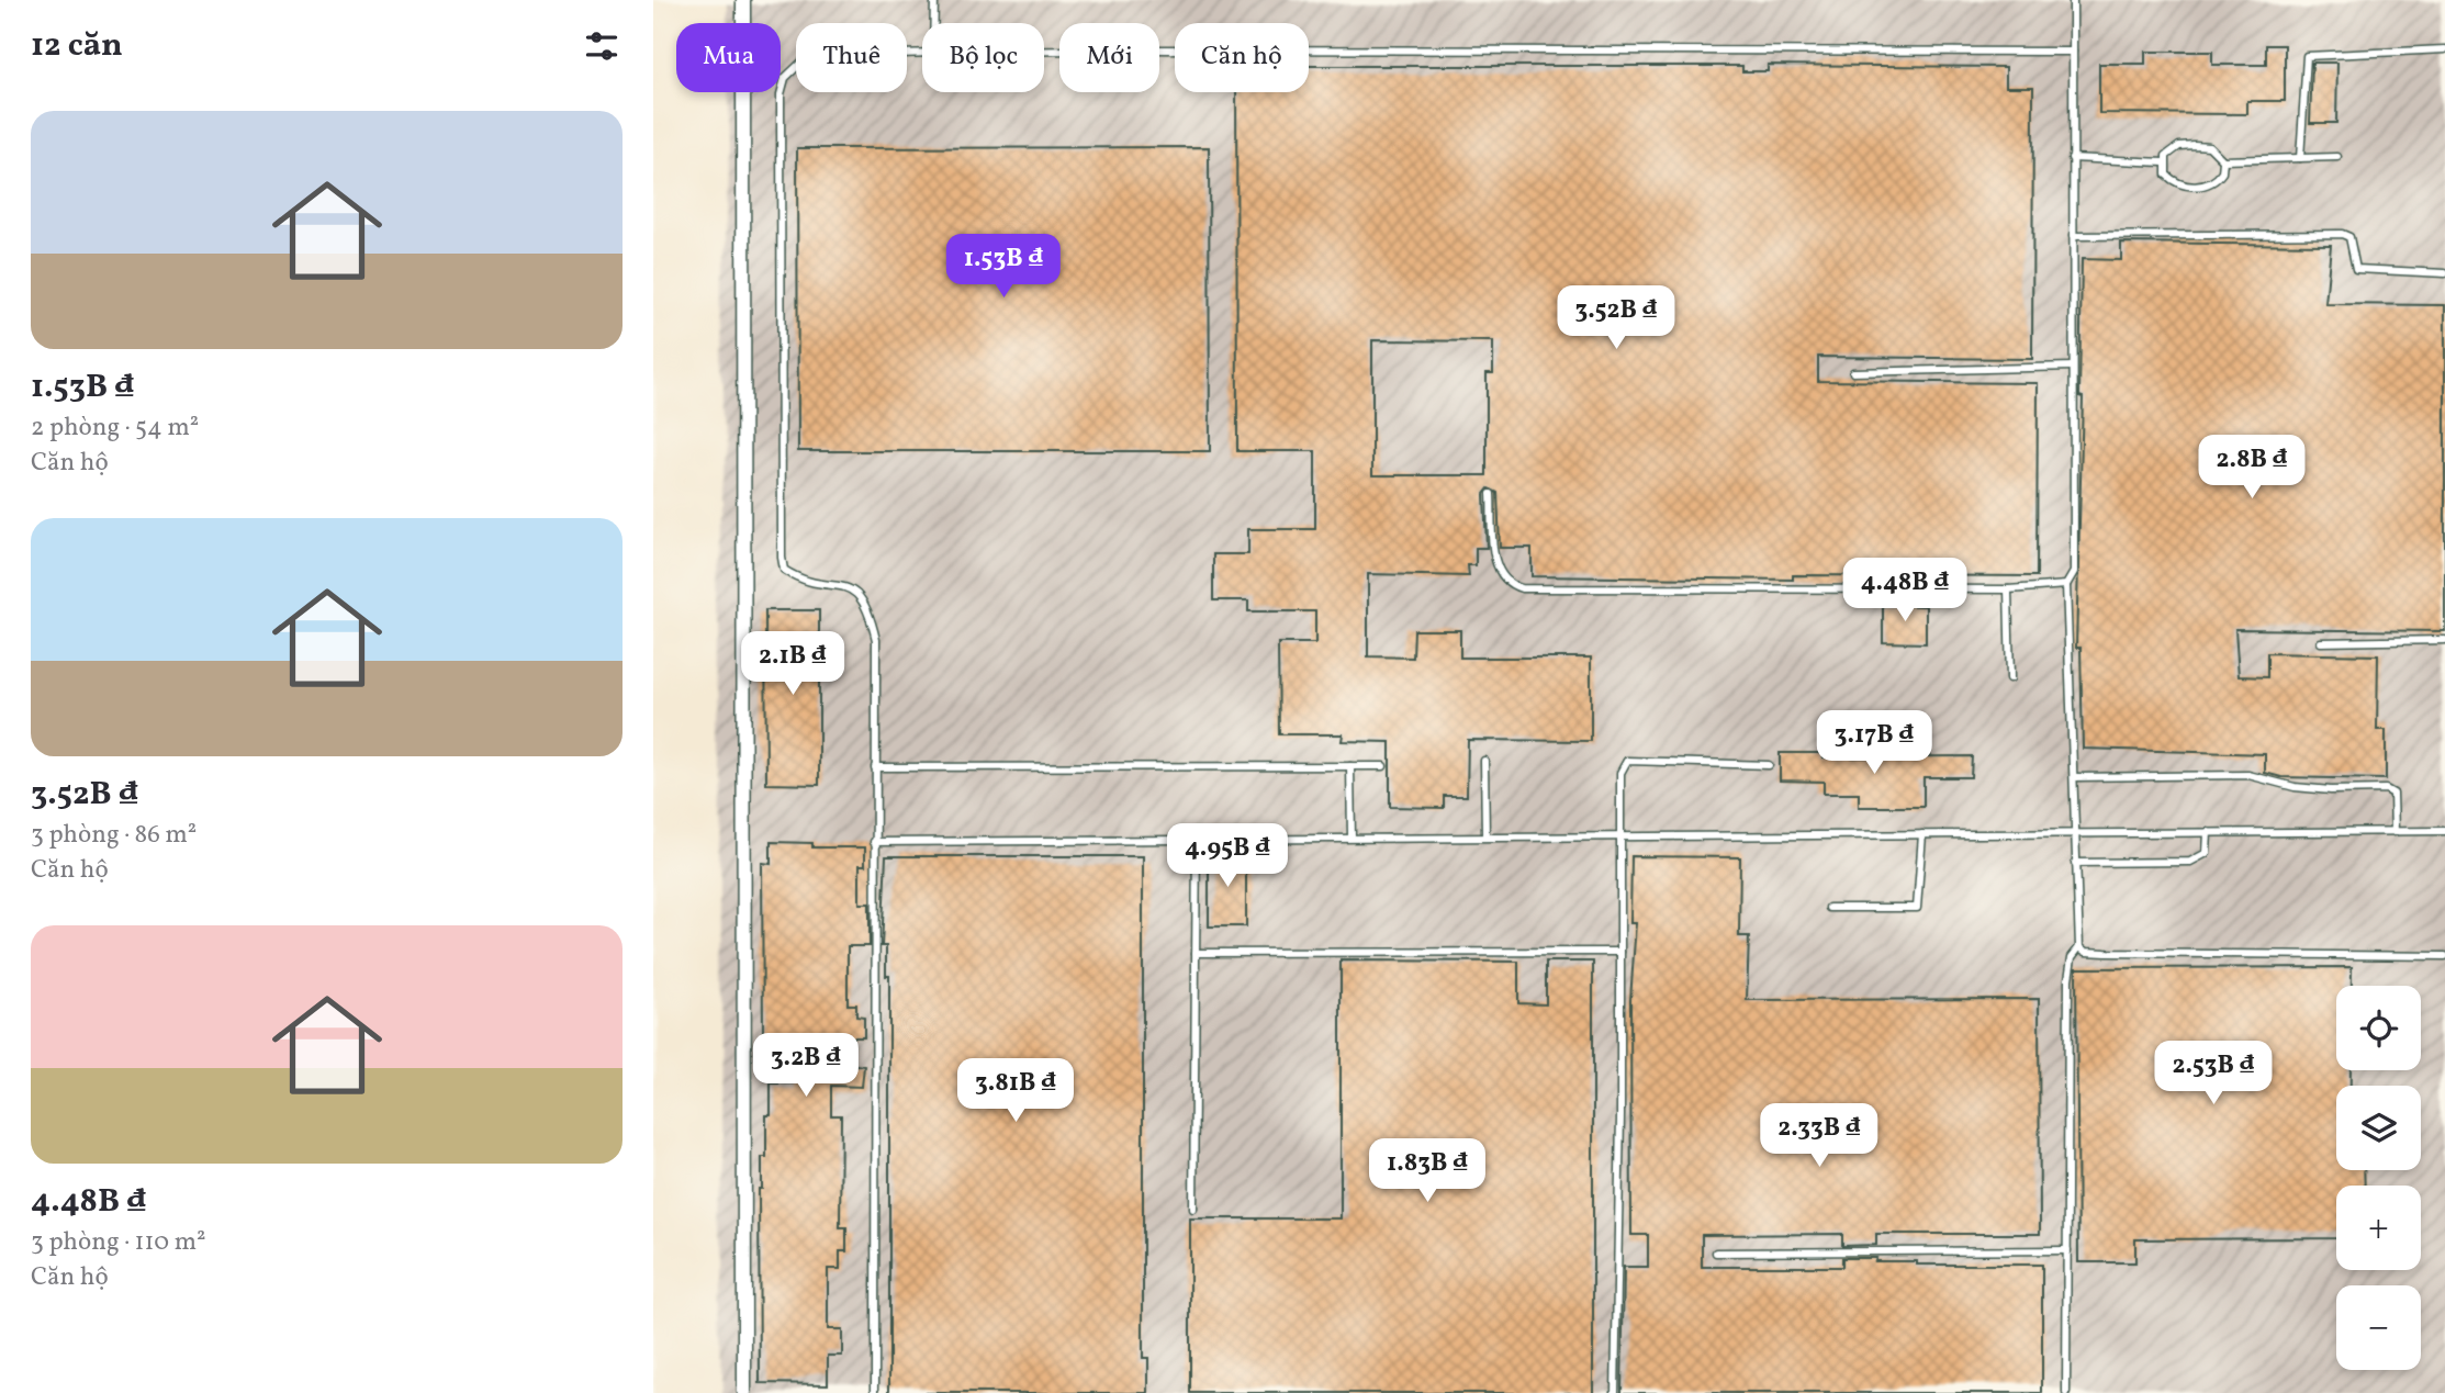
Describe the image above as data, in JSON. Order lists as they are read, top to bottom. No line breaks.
{"page":{"heading":"12 căn","chip":["Mua","Thuê","Bộ lọc","Mới","Căn hộ"],"list":[{"name":"1.53B ₫","note":"2 phòng · 54 m² · Căn hộ"},{"name":"3.52B ₫","note":"3 phòng · 86 m² · Căn hộ"},{"name":"4.48B ₫","note":"3 phòng · 110 m² · Căn hộ"}],"price":["1.53B ₫","3.52B ₫","2.8B ₫","4.48B ₫","2.1B ₫","3.17B ₫","4.95B ₫","3.2B ₫","2.53B ₫","3.81B ₫","2.33B ₫","1.83B ₫"],"map_buttons":["+","−"]}}
